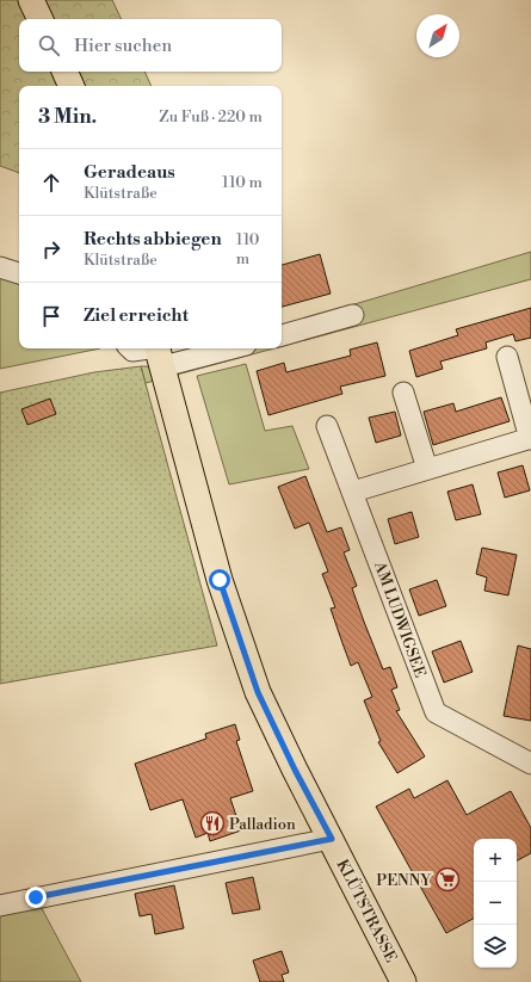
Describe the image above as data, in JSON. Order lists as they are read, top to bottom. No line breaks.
{"streets":{"main road":["KLÜTSTRASSE"],"street":["AM LUDWIGSEE"]},"places":{"restaurant":["Palladion"],"supermarket":["PENNY"]},"north":"top right","page":{"search":"Hier suchen","heading":["3 Min.","Zu Fuß · 220 m"],"list":[["Geradeaus","Klütstraße","110 m"],["Rechts abbiegen","Klütstraße","110 m"],"Ziel erreicht"],"map_buttons":["+","−"]}}
